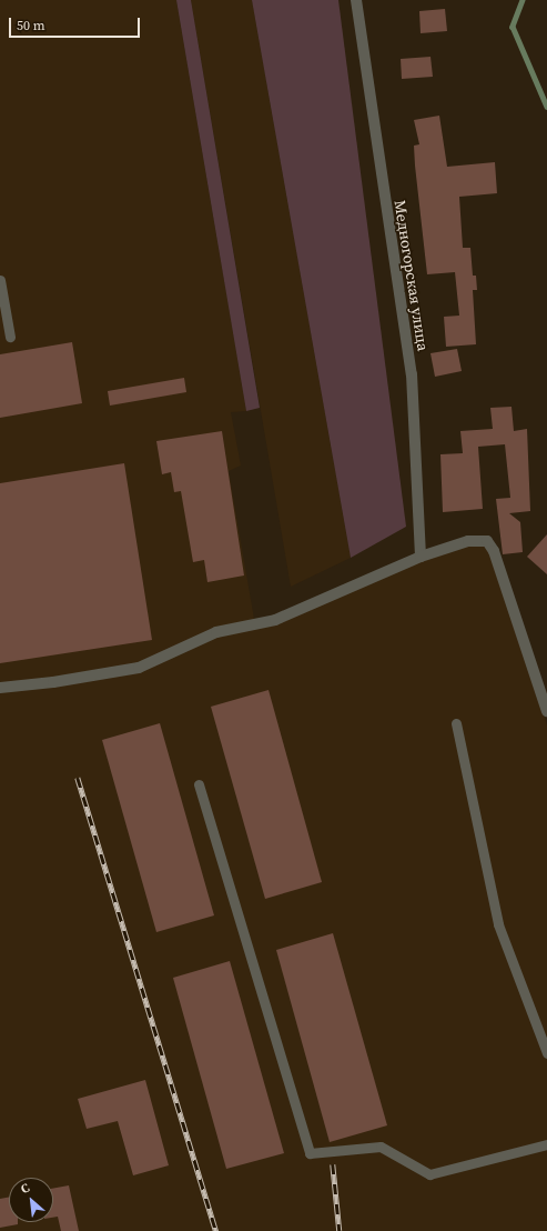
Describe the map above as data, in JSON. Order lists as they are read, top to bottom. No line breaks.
{"streets":{"street":["Медногорская улица"]},"scale_bar":"50 m","north":"top left"}
